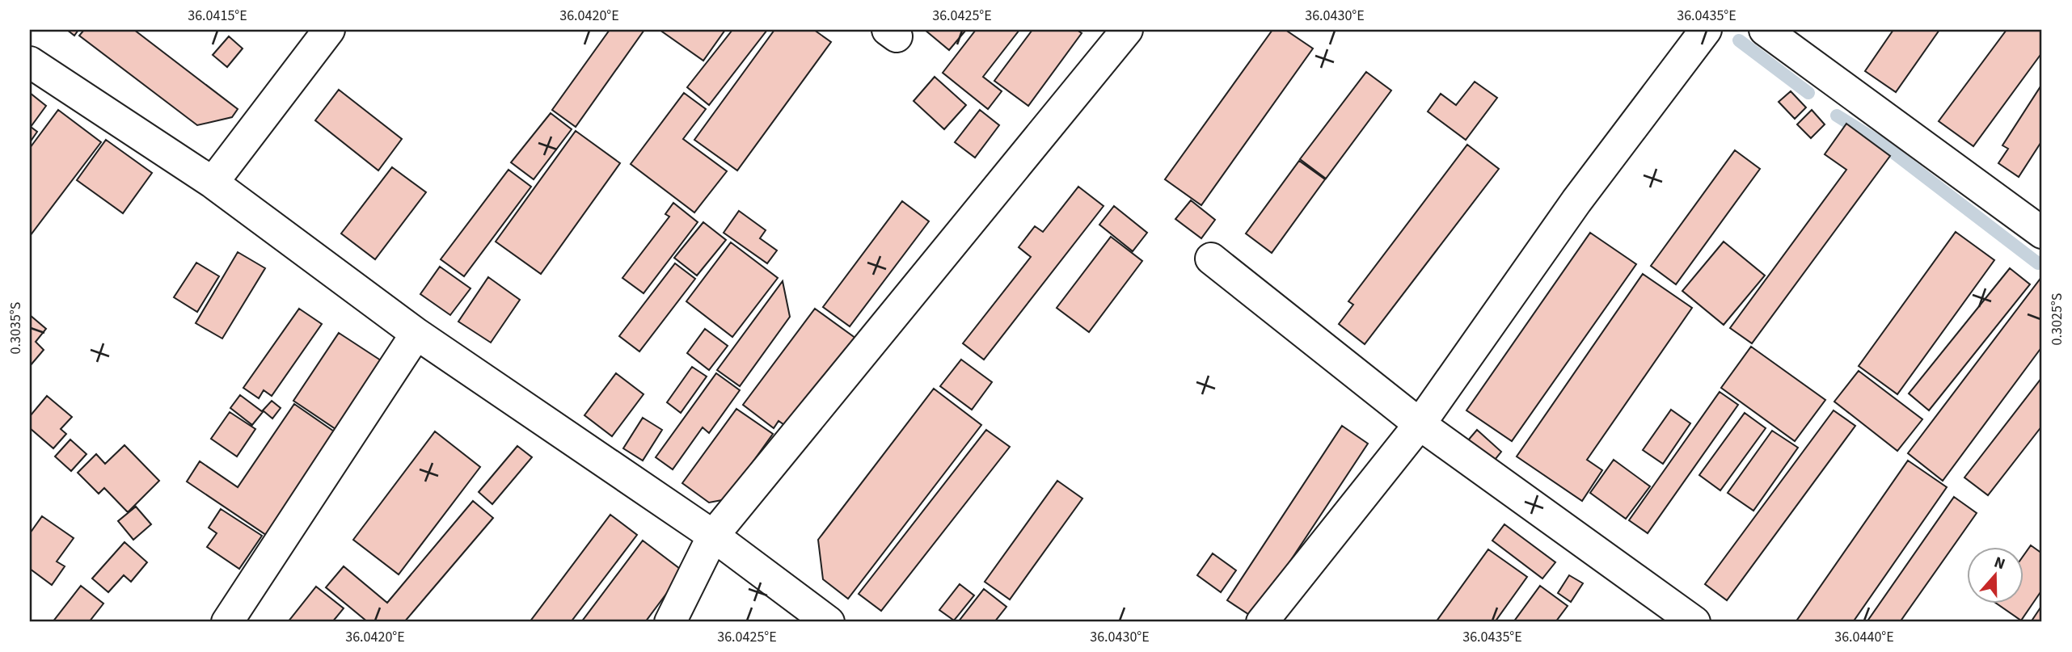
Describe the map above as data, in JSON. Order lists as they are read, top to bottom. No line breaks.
{"north":"top","coordinates":["36.0415°E","36.0420°E","36.0425°E","36.0430°E","36.0435°E","0.3025°S","0.3035°S","36.0440°E"]}
